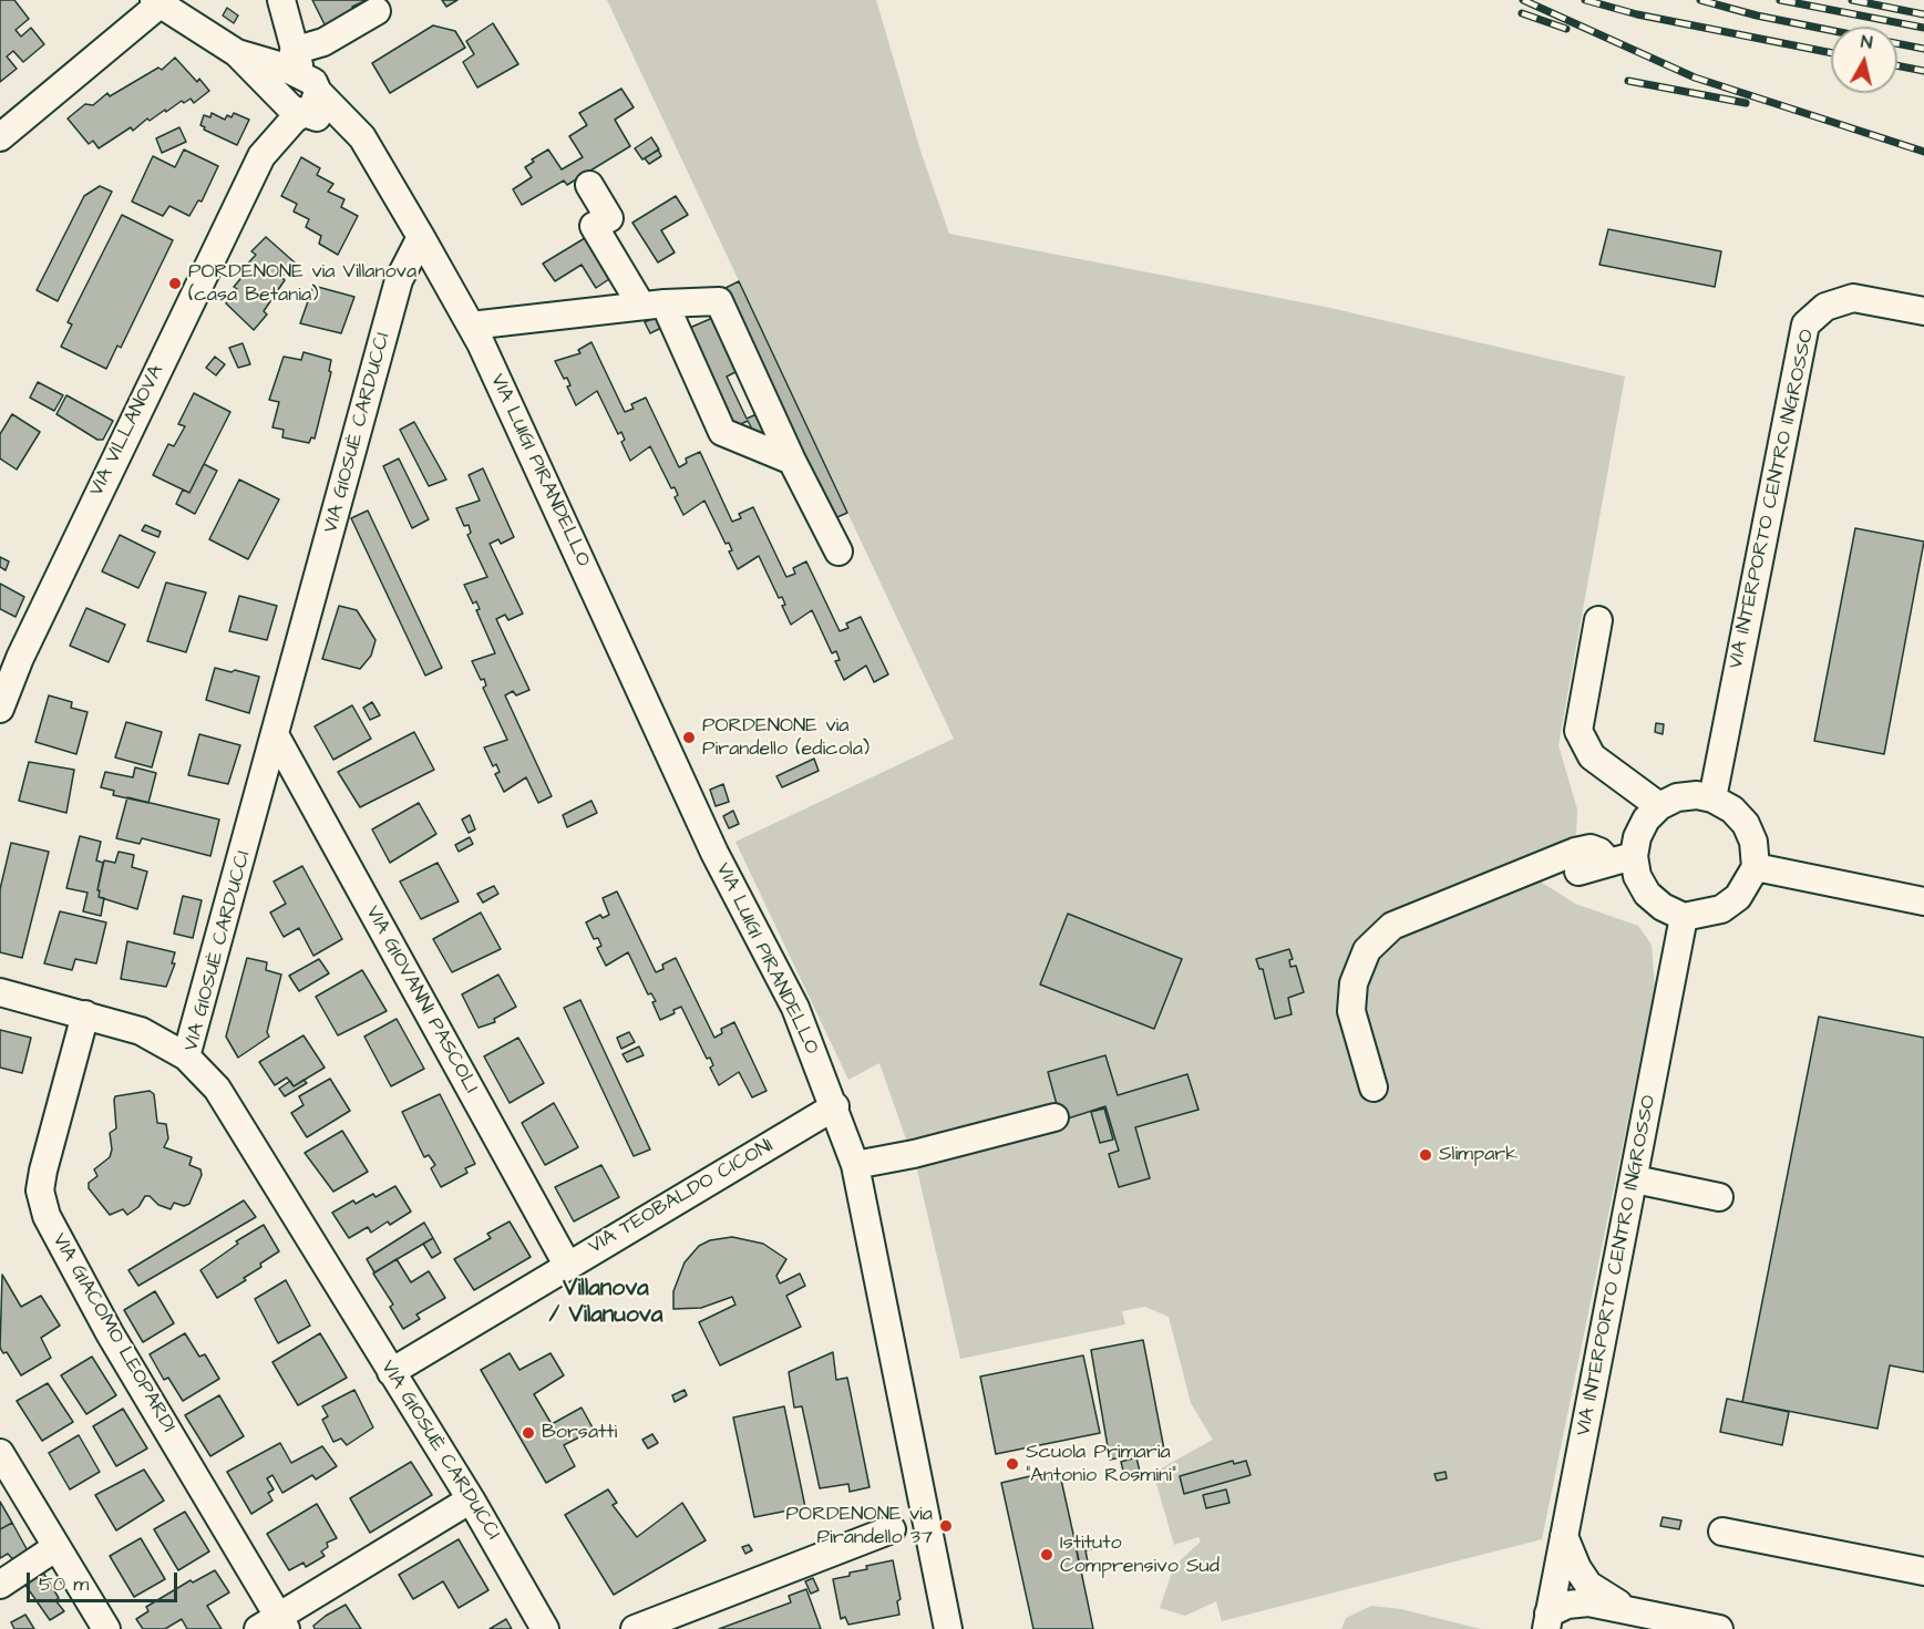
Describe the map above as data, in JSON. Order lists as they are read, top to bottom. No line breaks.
{"streets":{"street":["VIA VILLANOVA","VIA GIOSUÈ CARDUCCI","VIA LUIGI PIRANDELLO","VIA INTERPORTO CENTRO INGROSSO","VIA GIOVANNI PASCOLI","VIA TEOBALDO CICONI","VIA GIACOMO LEOPARDI"]},"crossings":[["VIA VILLANOVA","VIA LUIGI PIRANDELLO"],["VIA GIOSUÈ CARDUCCI","VIA LUIGI PIRANDELLO"],["VIA GIOSUÈ CARDUCCI","VIA GIOVANNI PASCOLI"],["VIA GIOSUÈ CARDUCCI","VIA TEOBALDO CICONI"],["VIA LUIGI PIRANDELLO","VIA TEOBALDO CICONI"],["VIA GIOVANNI PASCOLI","VIA TEOBALDO CICONI"]],"districts":["Villanova / Vilanuova"],"places":["PORDENONE via Villanova (casa Betania)","PORDENONE via Pirandello (edicola)","Slimpark","Borsatti","Scuola Primaria \"Antonio Rosmini\"","PORDENONE via Pirandello 37","Istituto Comprensivo Sud"],"scale_bar":"50 m","north":"top"}
